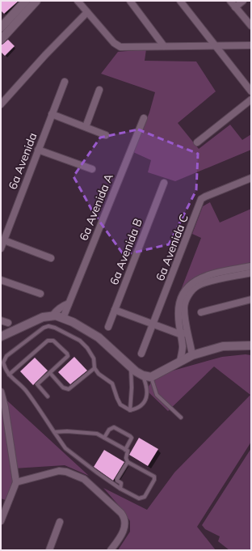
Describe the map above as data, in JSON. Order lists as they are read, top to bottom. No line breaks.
{"streets":{"street":["6a Avenida","6a Avenida A","6a Avenida C","6a Avenida B"]}}
